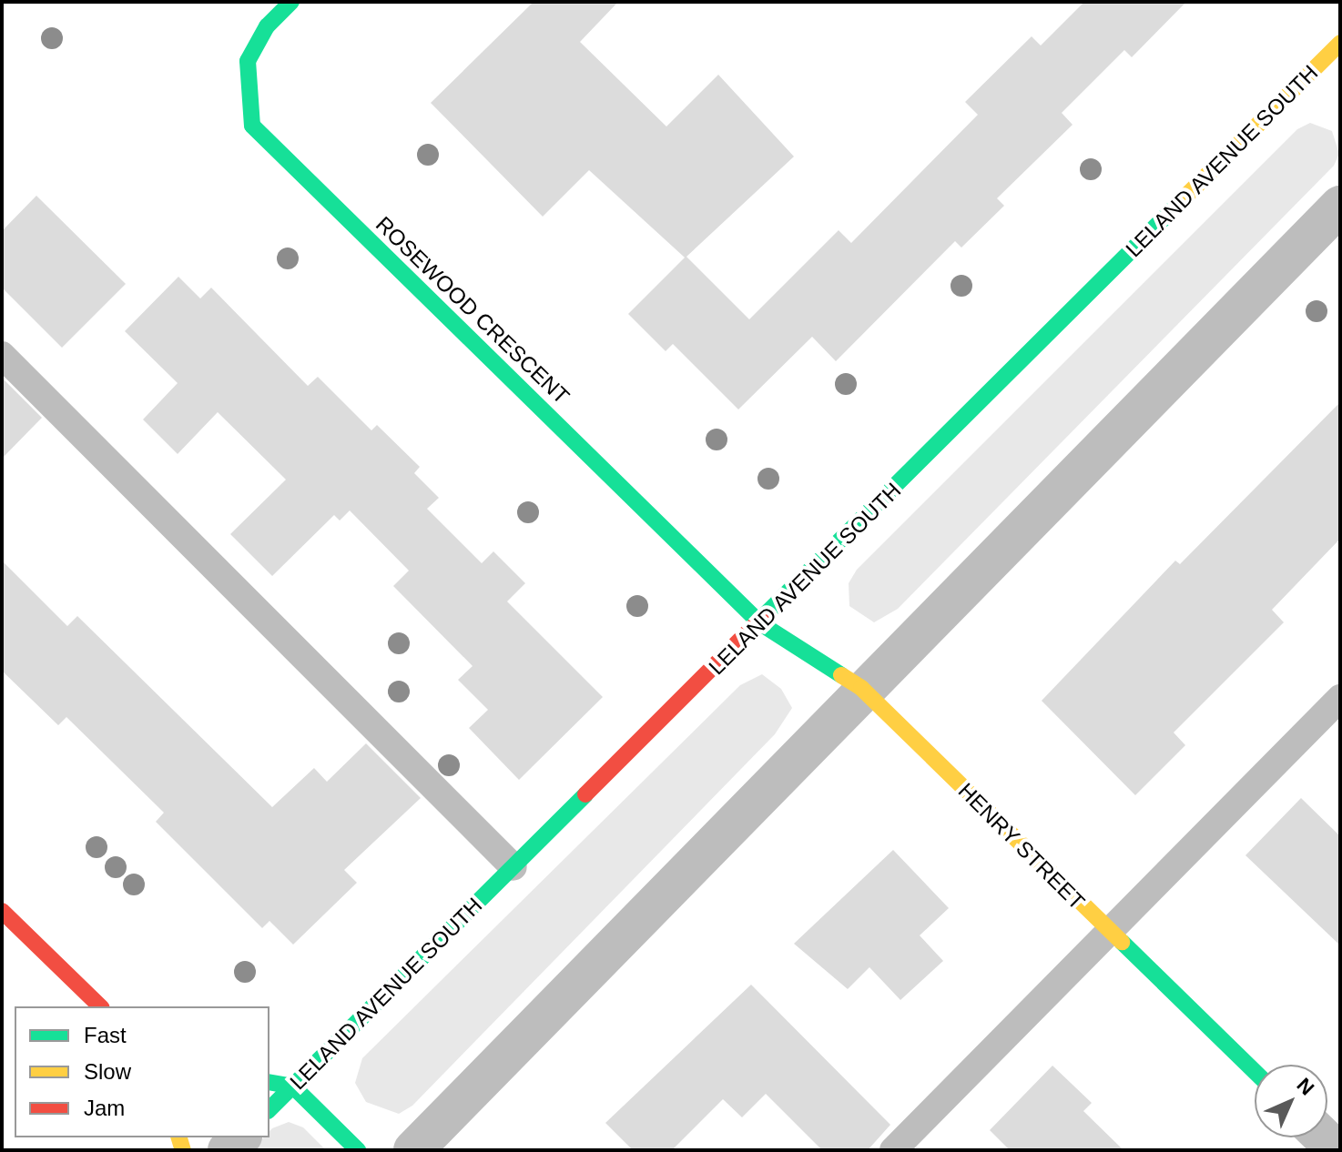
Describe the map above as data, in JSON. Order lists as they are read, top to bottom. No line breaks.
{"streets":{"street":["LELAND AVENUE SOUTH","ROSEWOOD CRESCENT","HENRY STREET"]},"crossings":[["LELAND AVENUE SOUTH","ROSEWOOD CRESCENT"],["LELAND AVENUE SOUTH","HENRY STREET"],["ROSEWOOD CRESCENT","HENRY STREET"]],"legend":["Fast","Slow","Jam"],"north":"top right"}
